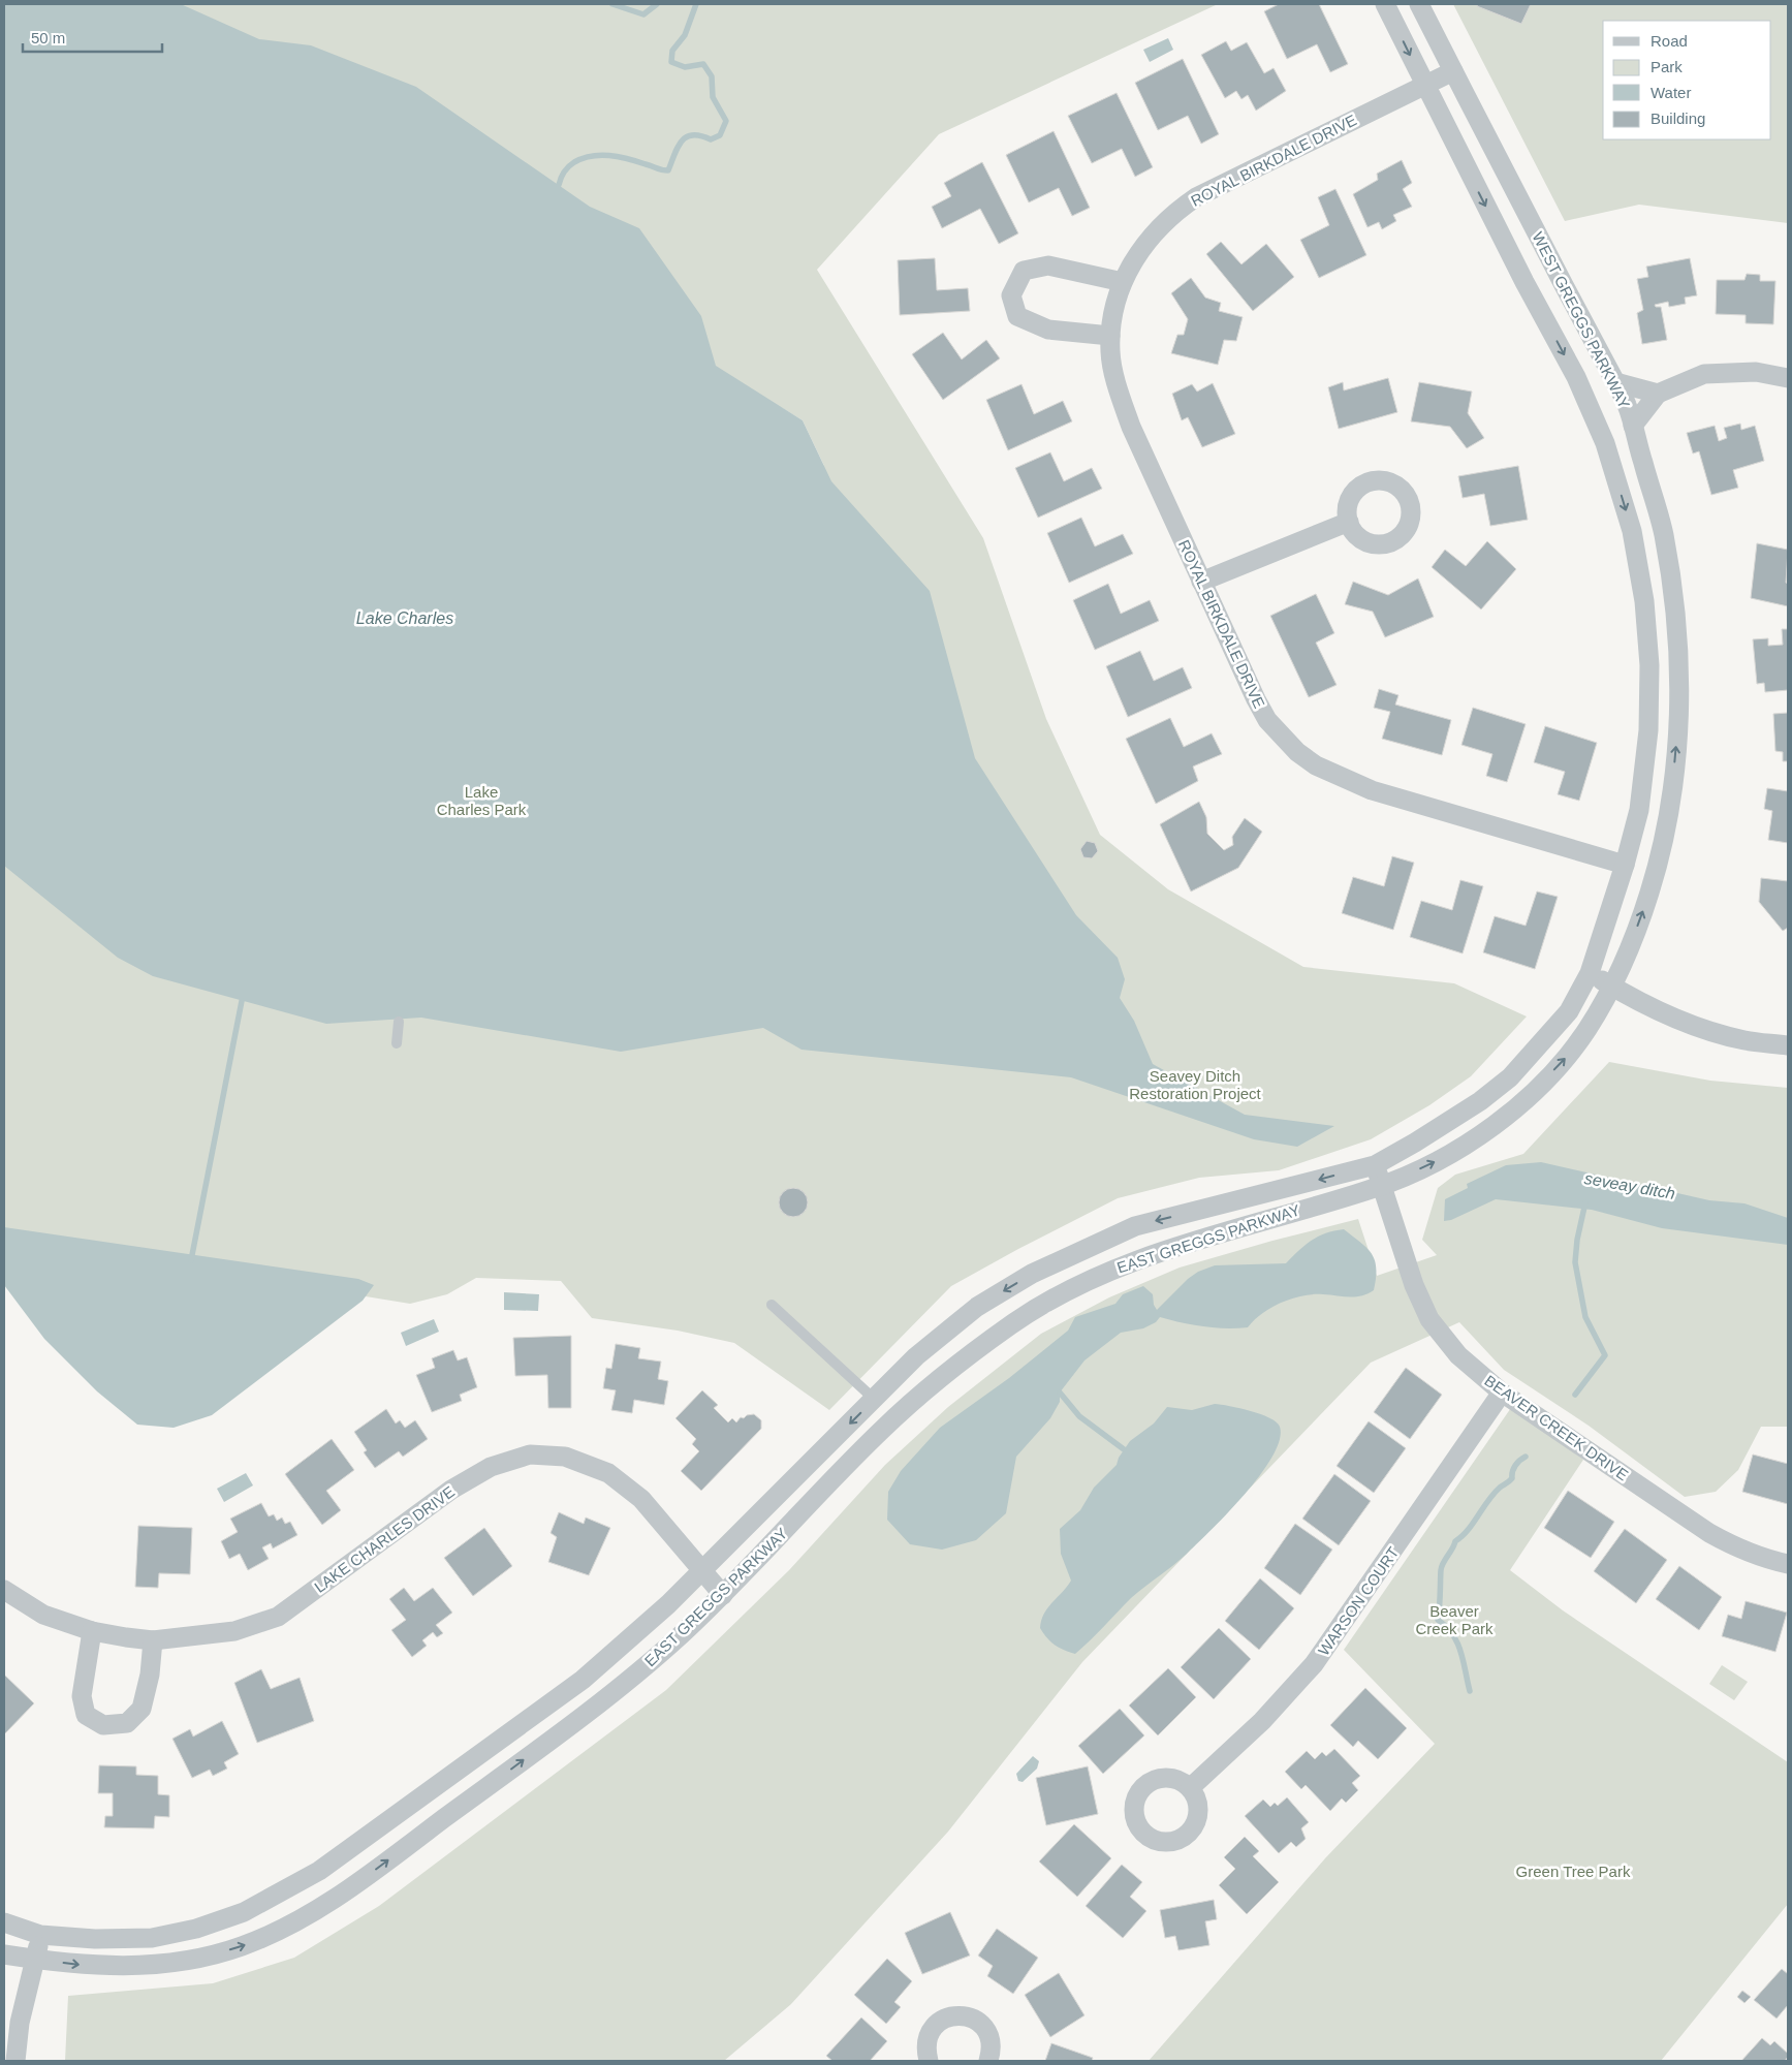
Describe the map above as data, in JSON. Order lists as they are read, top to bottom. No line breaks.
{"streets":{"street":["ROYAL BIRKDALE DRIVE","WEST GREGGS PARKWAY","EAST GREGGS PARKWAY","BEAVER CREEK DRIVE","LAKE CHARLES DRIVE","WARSON COURT"]},"crossings":[["ROYAL BIRKDALE DRIVE","WEST GREGGS PARKWAY"],["WEST GREGGS PARKWAY","EAST GREGGS PARKWAY"],["WEST GREGGS PARKWAY","BEAVER CREEK DRIVE"],["EAST GREGGS PARKWAY","BEAVER CREEK DRIVE"],["EAST GREGGS PARKWAY","LAKE CHARLES DRIVE"],["BEAVER CREEK DRIVE","WARSON COURT"]],"water":["Lake Charles","seveay ditch"],"parks":["Lake Charles Park","Seavey Ditch Restoration Project","Beaver Creek Park","Green Tree Park"],"legend":["Road","Park","Water","Building"],"scale_bar":"50 m"}
